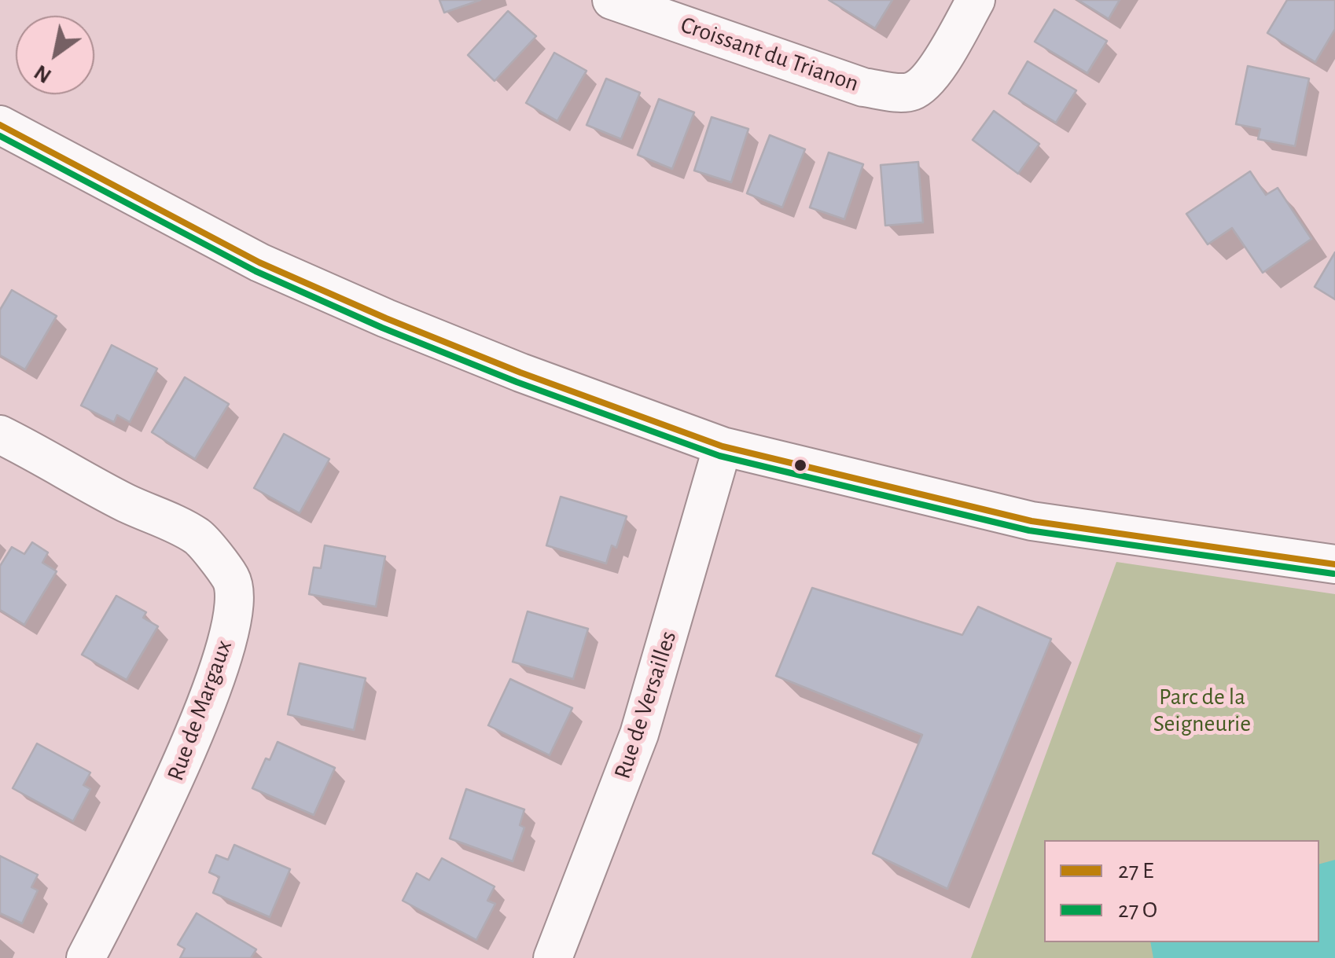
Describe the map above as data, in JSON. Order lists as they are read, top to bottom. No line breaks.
{"streets":{"street":["Croissant du Trianon","Rue de Versailles","Rue de Margaux"]},"parks":["Parc de la Seigneurie"],"legend":["27 E","27 O"],"north":"bottom left"}
